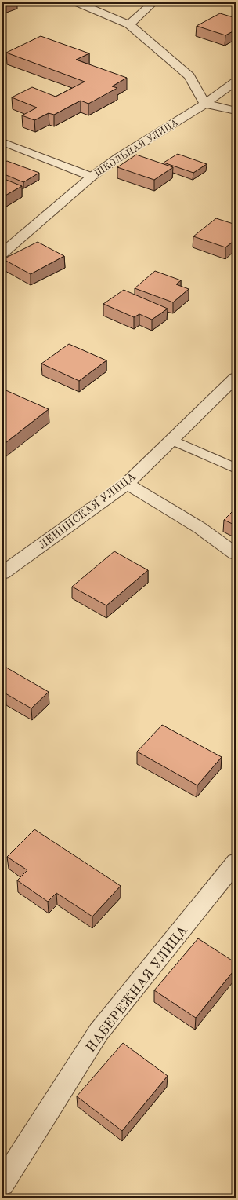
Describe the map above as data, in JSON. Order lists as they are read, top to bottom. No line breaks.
{"streets":{"street":["ШКОЛЬНАЯ УЛИЦА","ЛЕНИНСКАЯ УЛИЦА","НАБЕРЕЖНАЯ УЛИЦА"]}}
